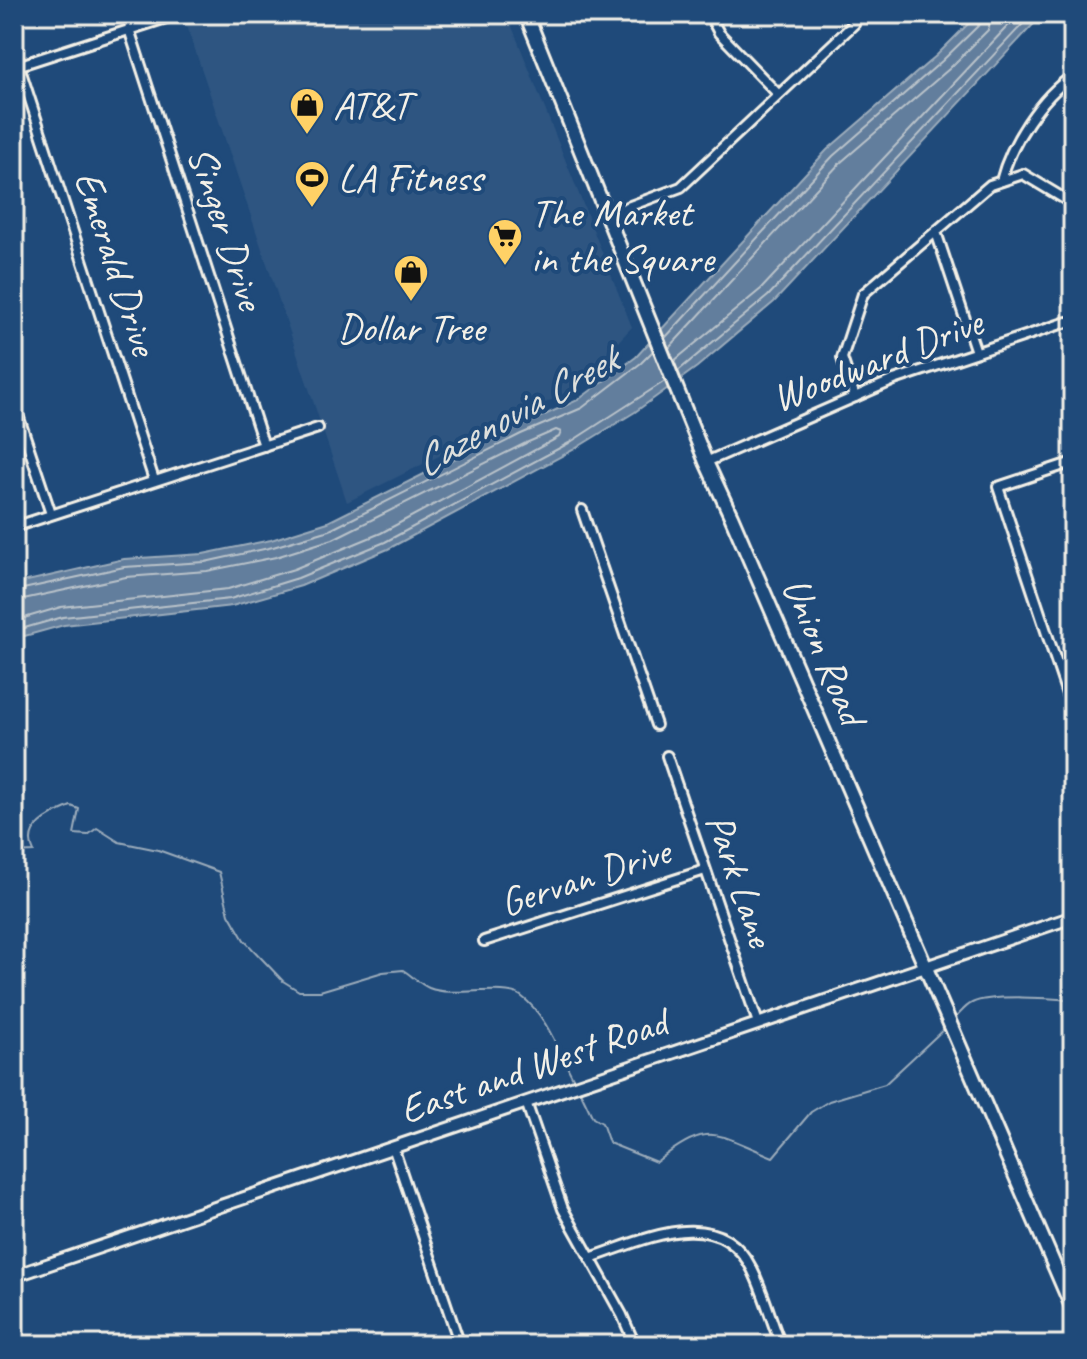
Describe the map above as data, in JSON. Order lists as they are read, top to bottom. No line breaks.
{"streets":{"main road":["Union Road"],"street":["Singer Drive","Emerald Drive","Woodward Drive","Gervan Drive","Park Lane","East and West Road"]},"crossings":[["Woodward Drive","Union Road"],["Union Road","East and West Road"],["Gervan Drive","Park Lane"],["Park Lane","East and West Road"]],"water":["Cazenovia Creek"],"places":{"shop":["AT&T","Dollar Tree"],"sports":["LA Fitness"],"supermarket":["The Market in the Square"]}}
